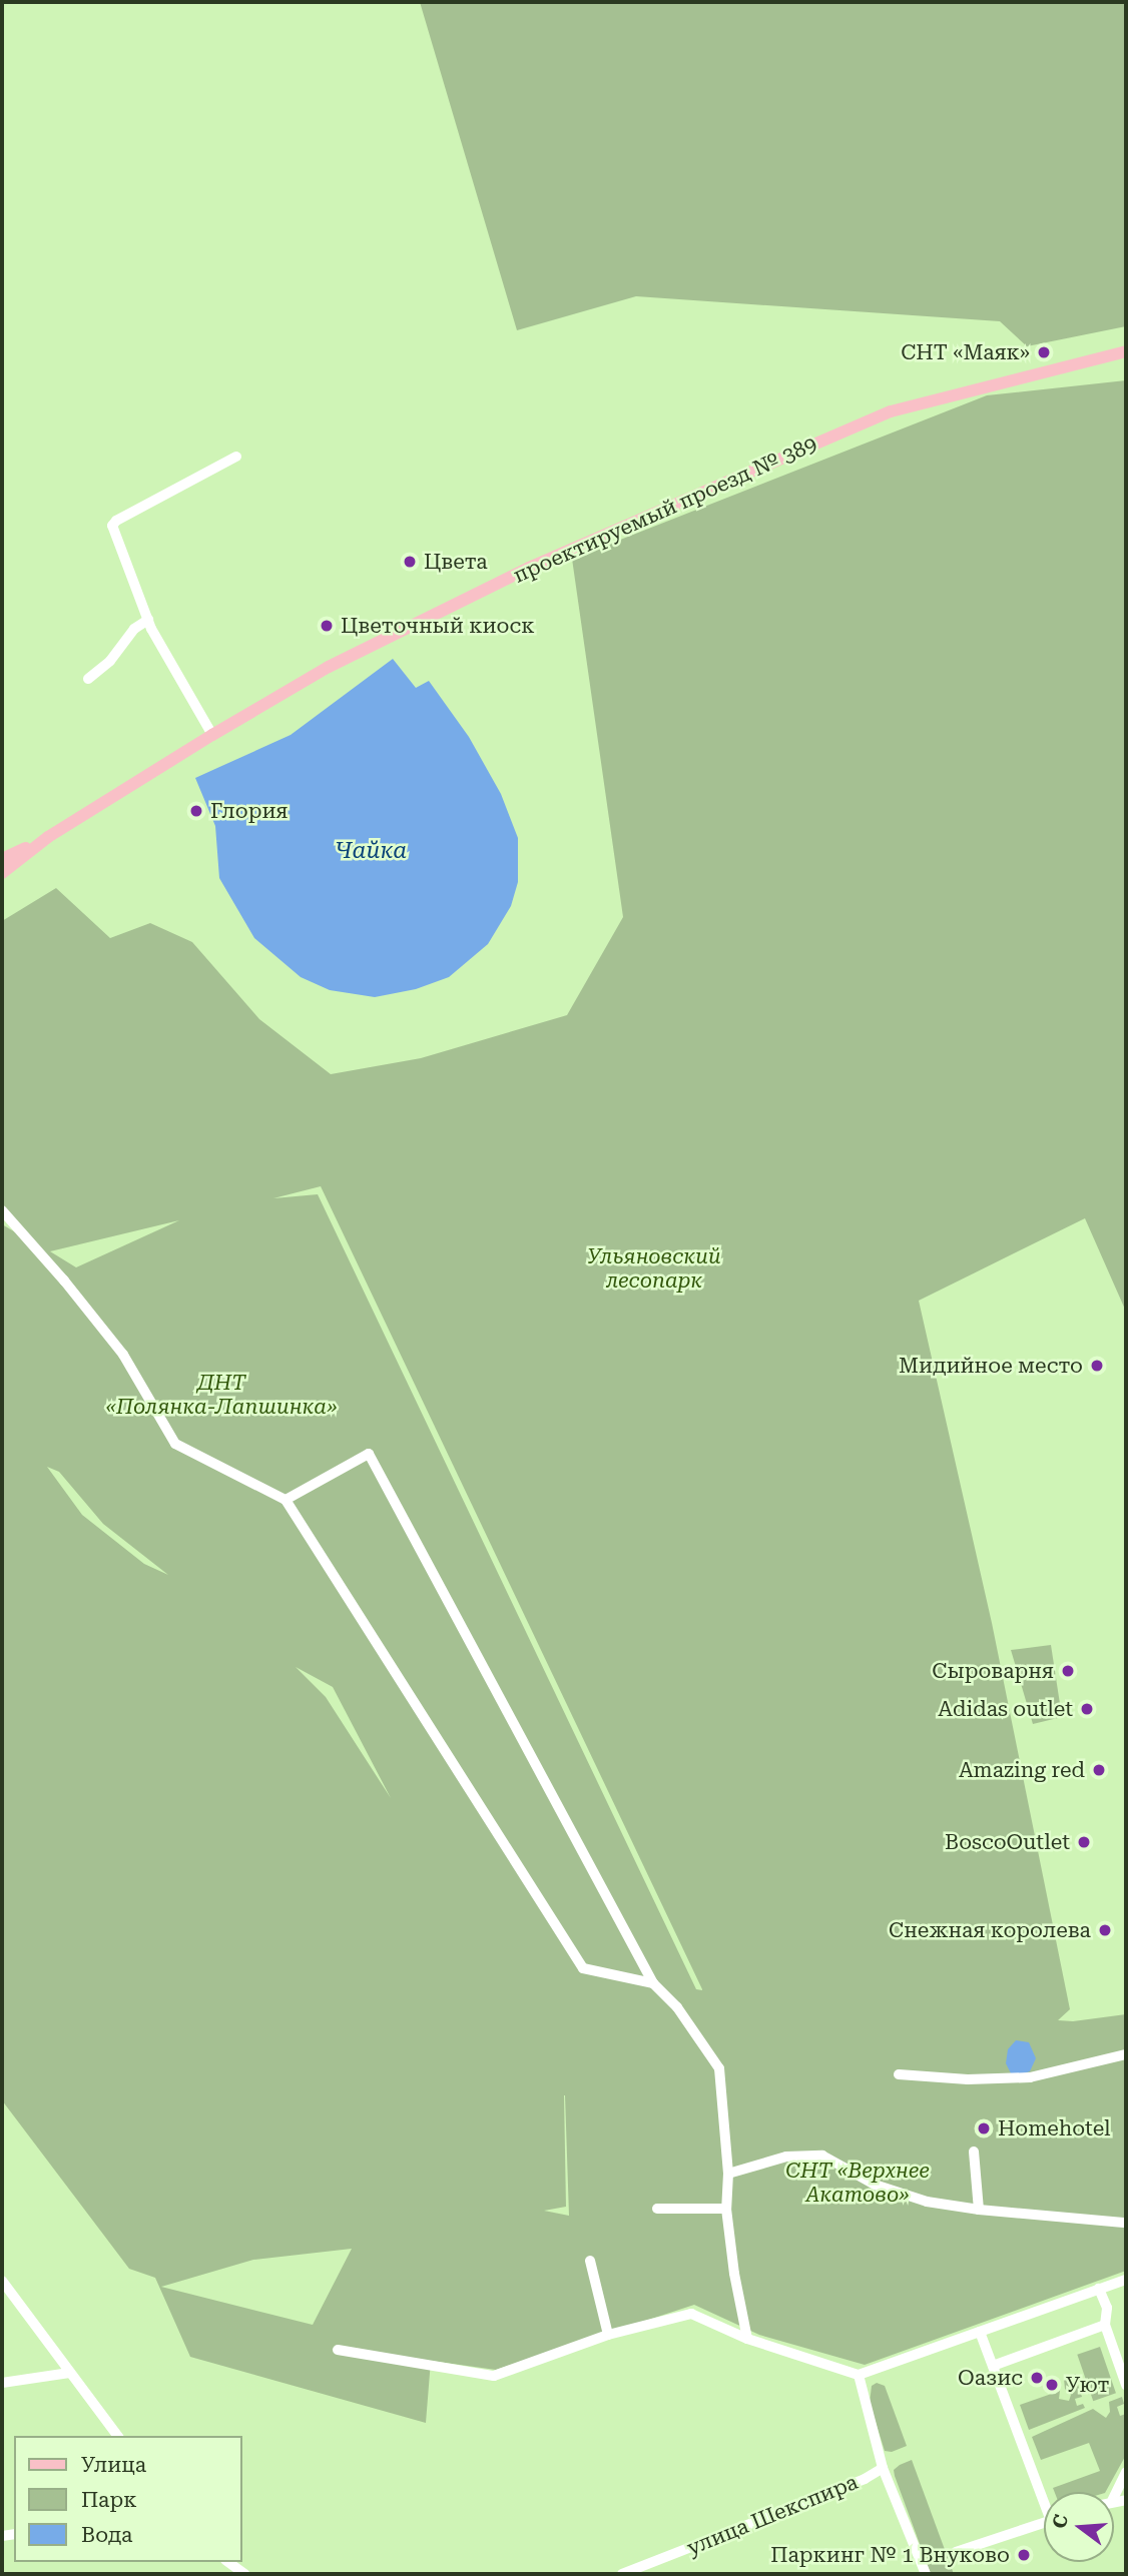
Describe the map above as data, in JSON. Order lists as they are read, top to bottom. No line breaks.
{"streets":{"main road":["проектируемый проезд № 389"],"street":["улица Шекспира"]},"water":["Чайка"],"parks":["Ульяновский лесопарк","ДНТ «Полянка-Лапшинка»","СНТ «Верхнее Акатово»"],"places":["СНТ «Маяк»","Цвета","Цветочный киоск","Глория","Мидийное место","Сыроварня","Adidas outlet","Amazing red","BoscoOutlet","Снежная королева","Homehotel","Оазис","Уют","Паркинг № 1 Внуково"],"legend":["Улица","Парк","Вода"],"north":"left"}
